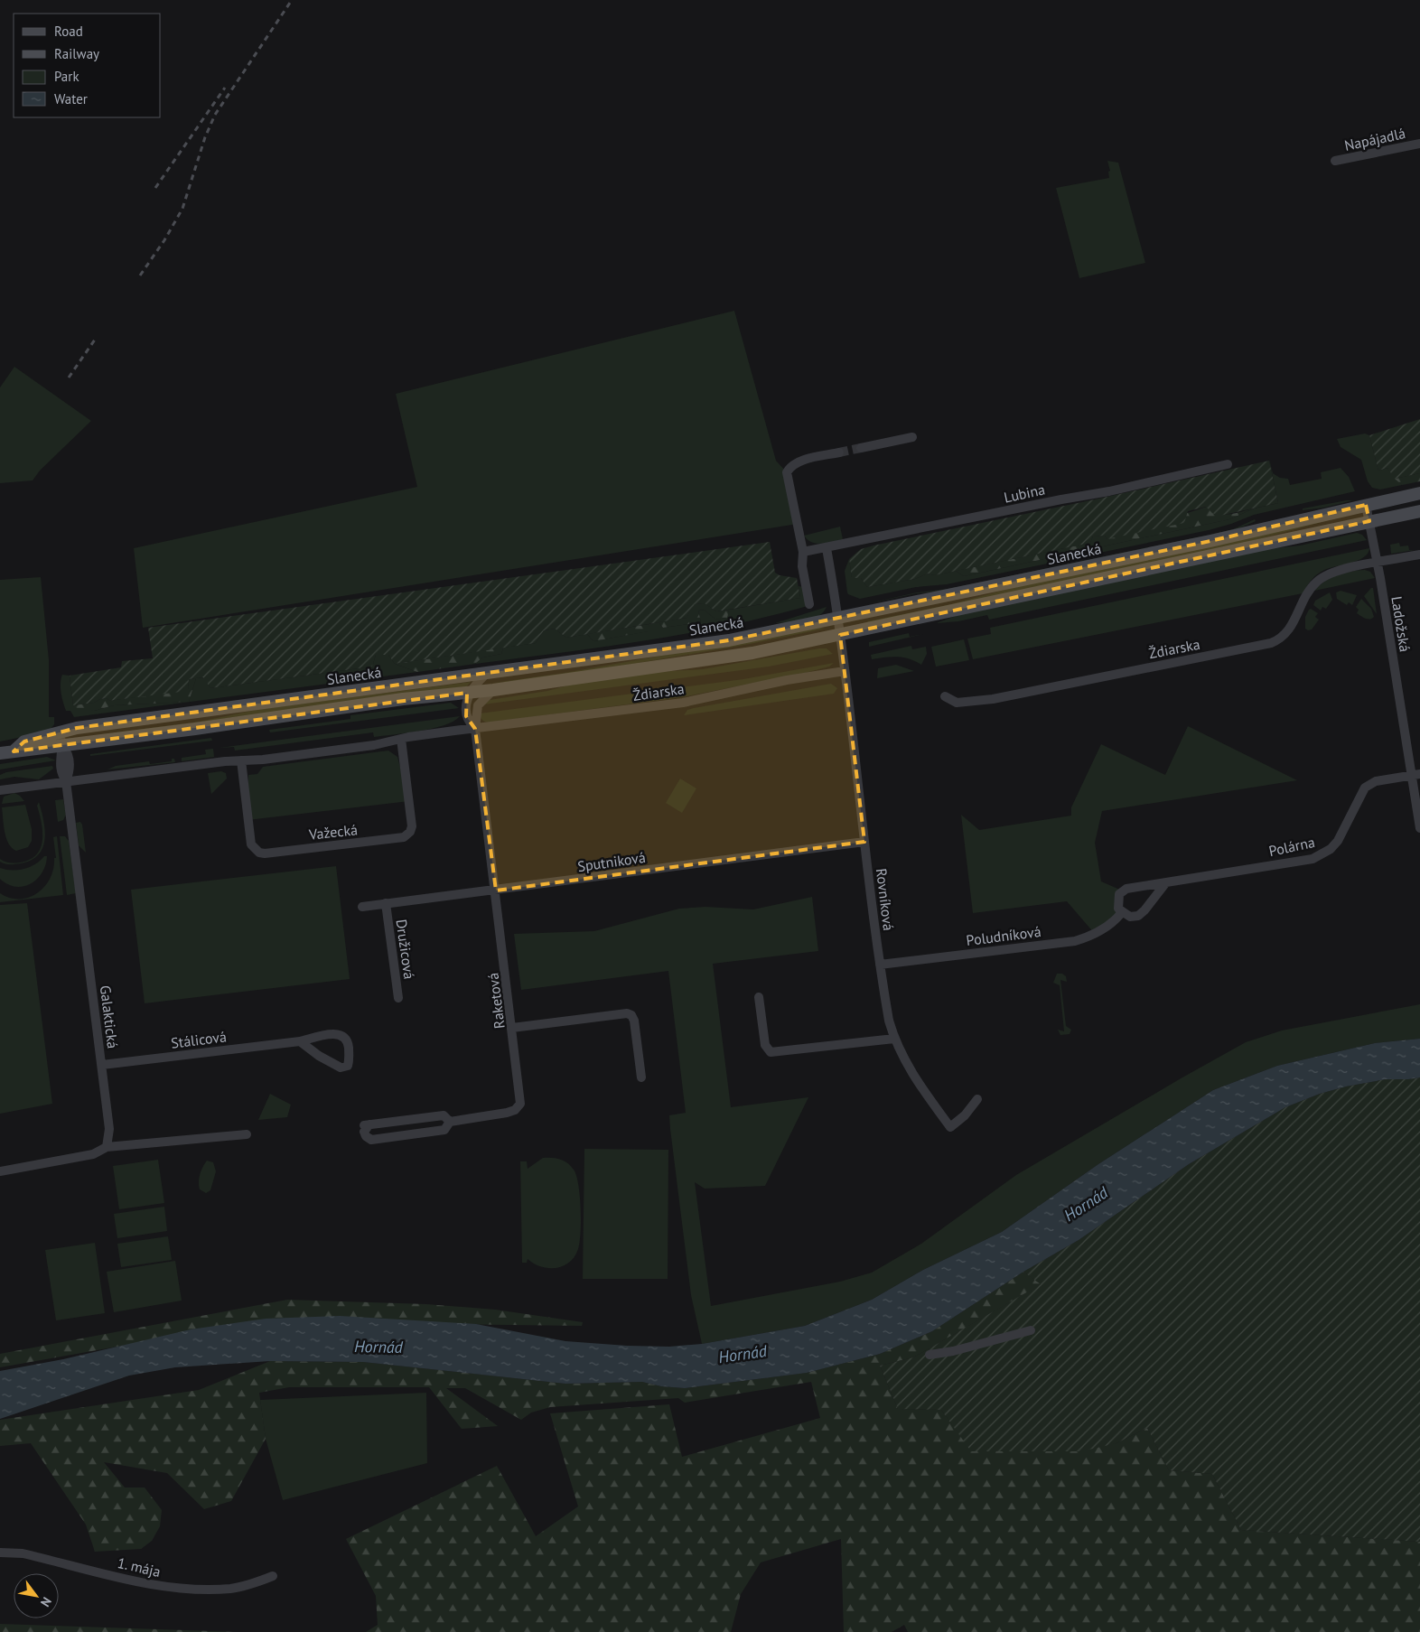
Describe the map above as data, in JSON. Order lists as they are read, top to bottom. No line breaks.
{"streets":{"main road":["Slanecká"],"street":["Napájadlá","Lubina","Ladožská","Ždiarska","Važecká","Polárna","Sputniková","Rovníková","Poludníková","Družicová","Raketová","Galaktická","Stálicová","1. mája"]},"crossings":[["Slanecká","Ladožská"],["Slanecká","Rovníková"],["Slanecká","Raketová"],["Slanecká","Galaktická"],["Ladožská","Ždiarska"],["Ladožská","Polárna"],["Ždiarska","Rovníková"],["Ždiarska","Raketová"],["Polárna","Poludníková"],["Sputniková","Rovníková"],["Sputniková","Družicová"],["Sputniková","Raketová"],["Rovníková","Poludníková"],["Galaktická","Stálicová"]],"water":["Hornád"],"legend":["Road","Railway","Park","Water"],"north":"bottom right"}
